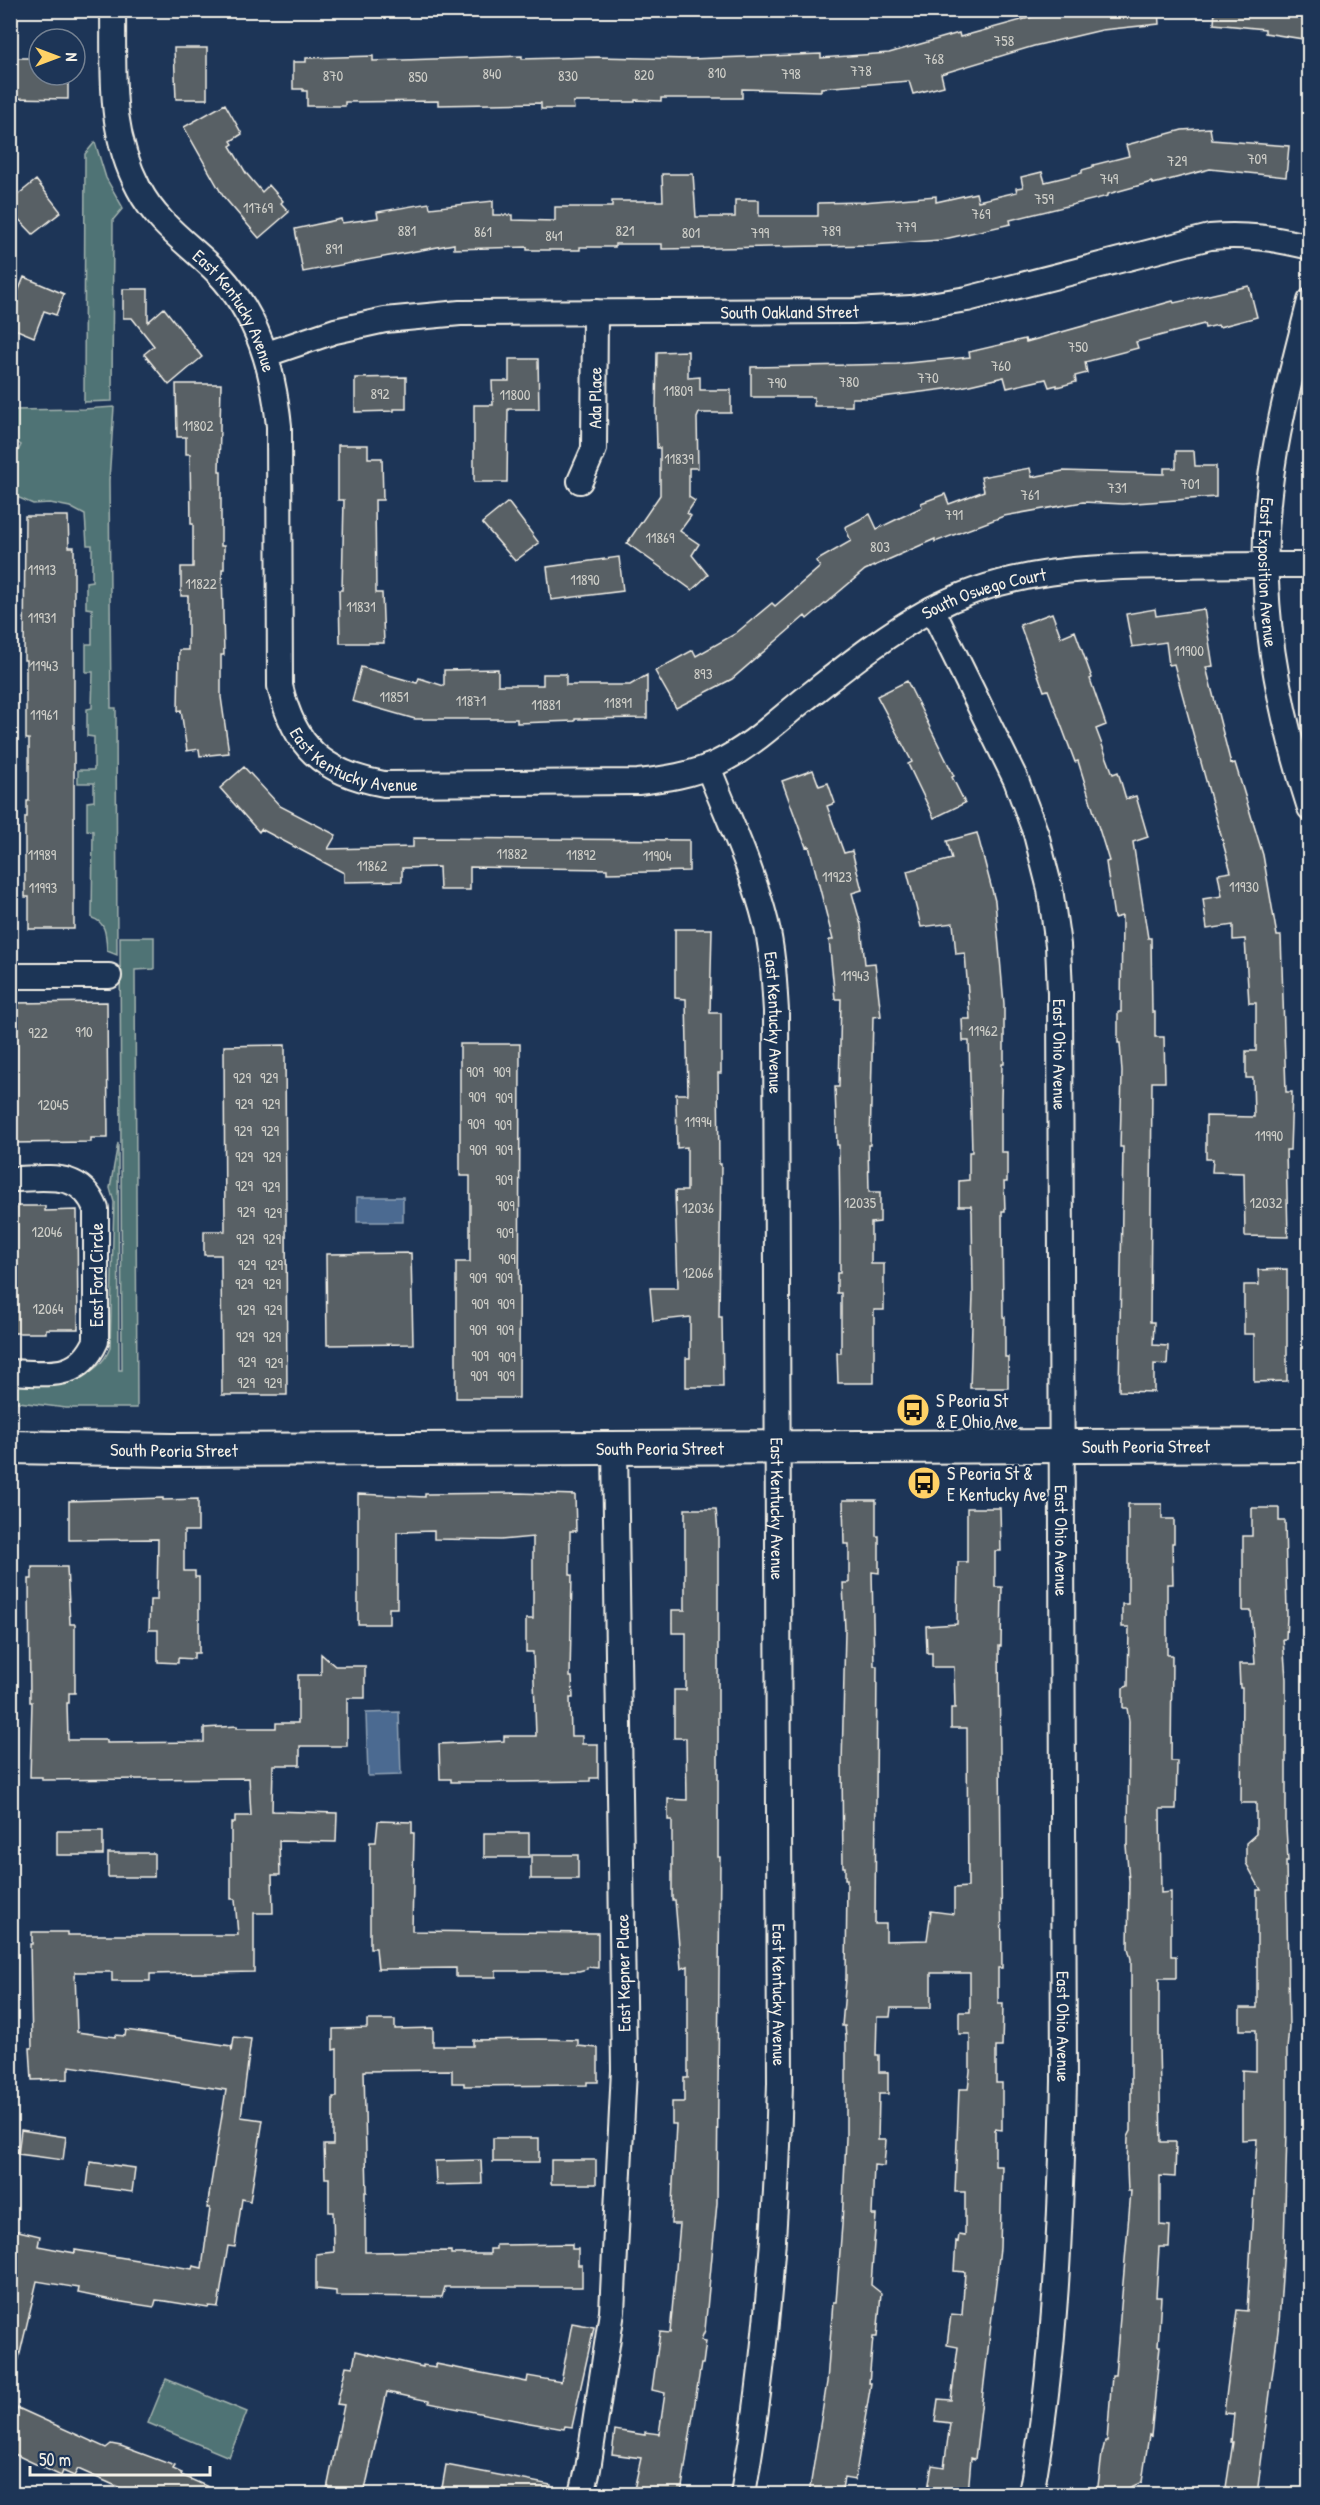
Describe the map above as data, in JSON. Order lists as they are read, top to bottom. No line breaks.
{"streets":{"main road":["South Peoria Street"],"street":["South Oakland Street","East Kentucky Avenue","Ada Place","East Exposition Avenue","South Oswego Court","East Ohio Avenue","East Ford Circle","East Kepner Place"]},"crossings":[["South Oakland Street","East Kentucky Avenue"],["South Oakland Street","Ada Place"],["East Kentucky Avenue","South Oswego Court"],["East Kentucky Avenue","South Peoria Street"],["East Exposition Avenue","South Oswego Court"],["South Oswego Court","East Ohio Avenue"],["East Ohio Avenue","South Peoria Street"],["South Peoria Street","East Kepner Place"]],"places":{"bus stop":["S Peoria St & E Ohio Ave","S Peoria St & E Kentucky Ave"]},"house_numbers":["758","768","778","810","840","798","820","870","830","850","709","729","749","759","11769","769","779","881","821","789","861","801","799","841","891","750","760","770","780","790","11809","892","11800","11802","11839","701","731","761","791","11869","803","11913","11890","11822","11831","11931","11900","11943","893","11851","11871","11891","11881","11961","11882","11989","11892","11904","11862","11923","11930","11993","11943","11962","910","922","909","909","929","929","909","909","929","929","12045","11994","909","909","929","929","11990","909","909","929","929","909","929","929","12035","12032","909","12036","929","929","12046","909","929","929","909","929","929","12066","909","909","929","929","909","909","12064","929","929","909","909","929","929","909","909","929","929","909","909","929","929"],"scale_bar":"50 m","north":"right"}
